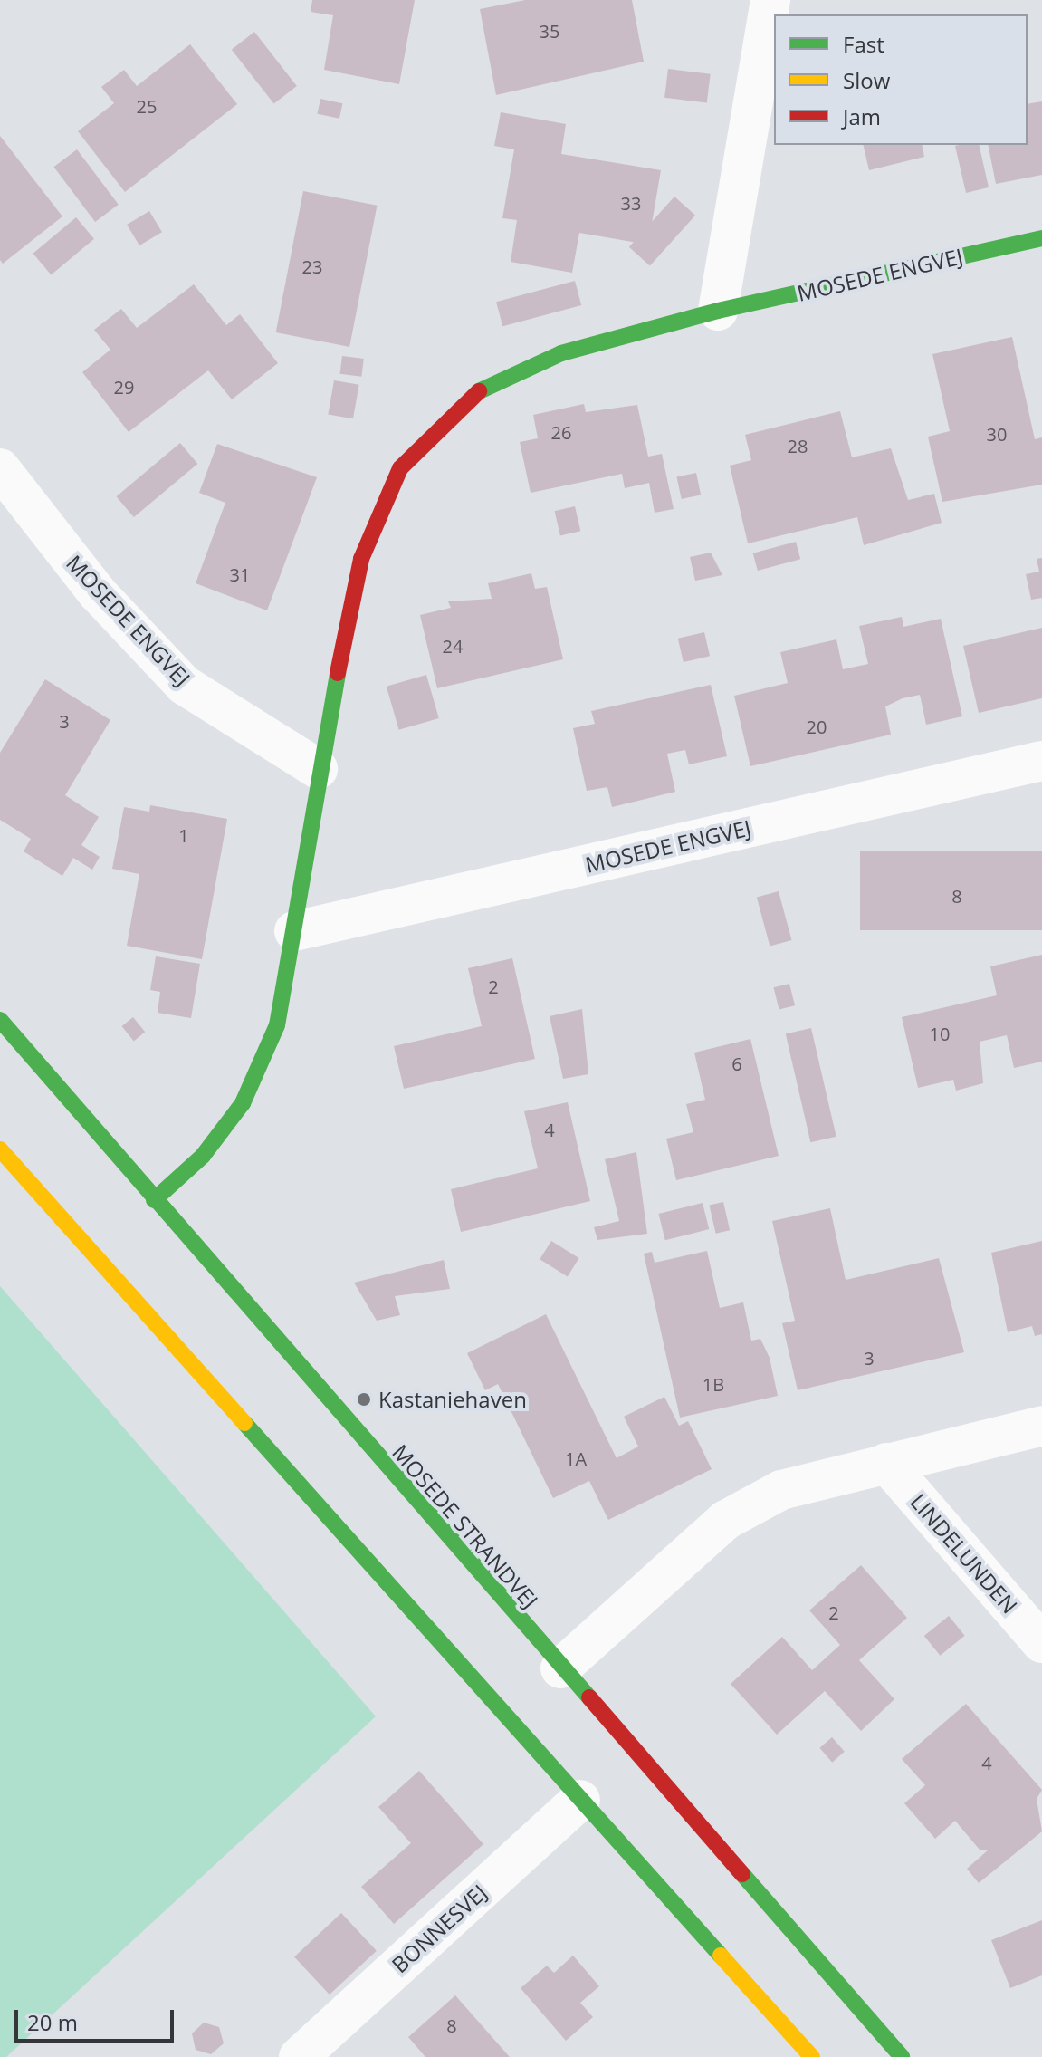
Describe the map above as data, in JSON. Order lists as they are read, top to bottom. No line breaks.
{"streets":{"main road":["MOSEDE ENGVEJ","MOSEDE STRANDVEJ"],"street":["LINDELUNDEN","BONNESVEJ"]},"crossings":[["MOSEDE ENGVEJ","MOSEDE STRANDVEJ"]],"places":["Kastaniehaven"],"house_numbers":["35","25","33","23","29","26","30","28","31","24","3","20","1","8","2","10","6","4","3","1B","1A","2","4","8"],"legend":["Fast","Slow","Jam"],"scale_bar":"20 m"}
